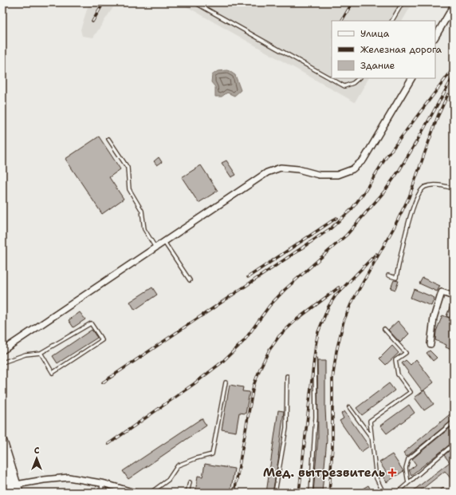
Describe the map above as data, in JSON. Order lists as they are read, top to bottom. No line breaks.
{"places":{"health":["Мед. вытрезвитель"]},"legend":["Улица","Железная дорога","Здание"],"north":"top"}
